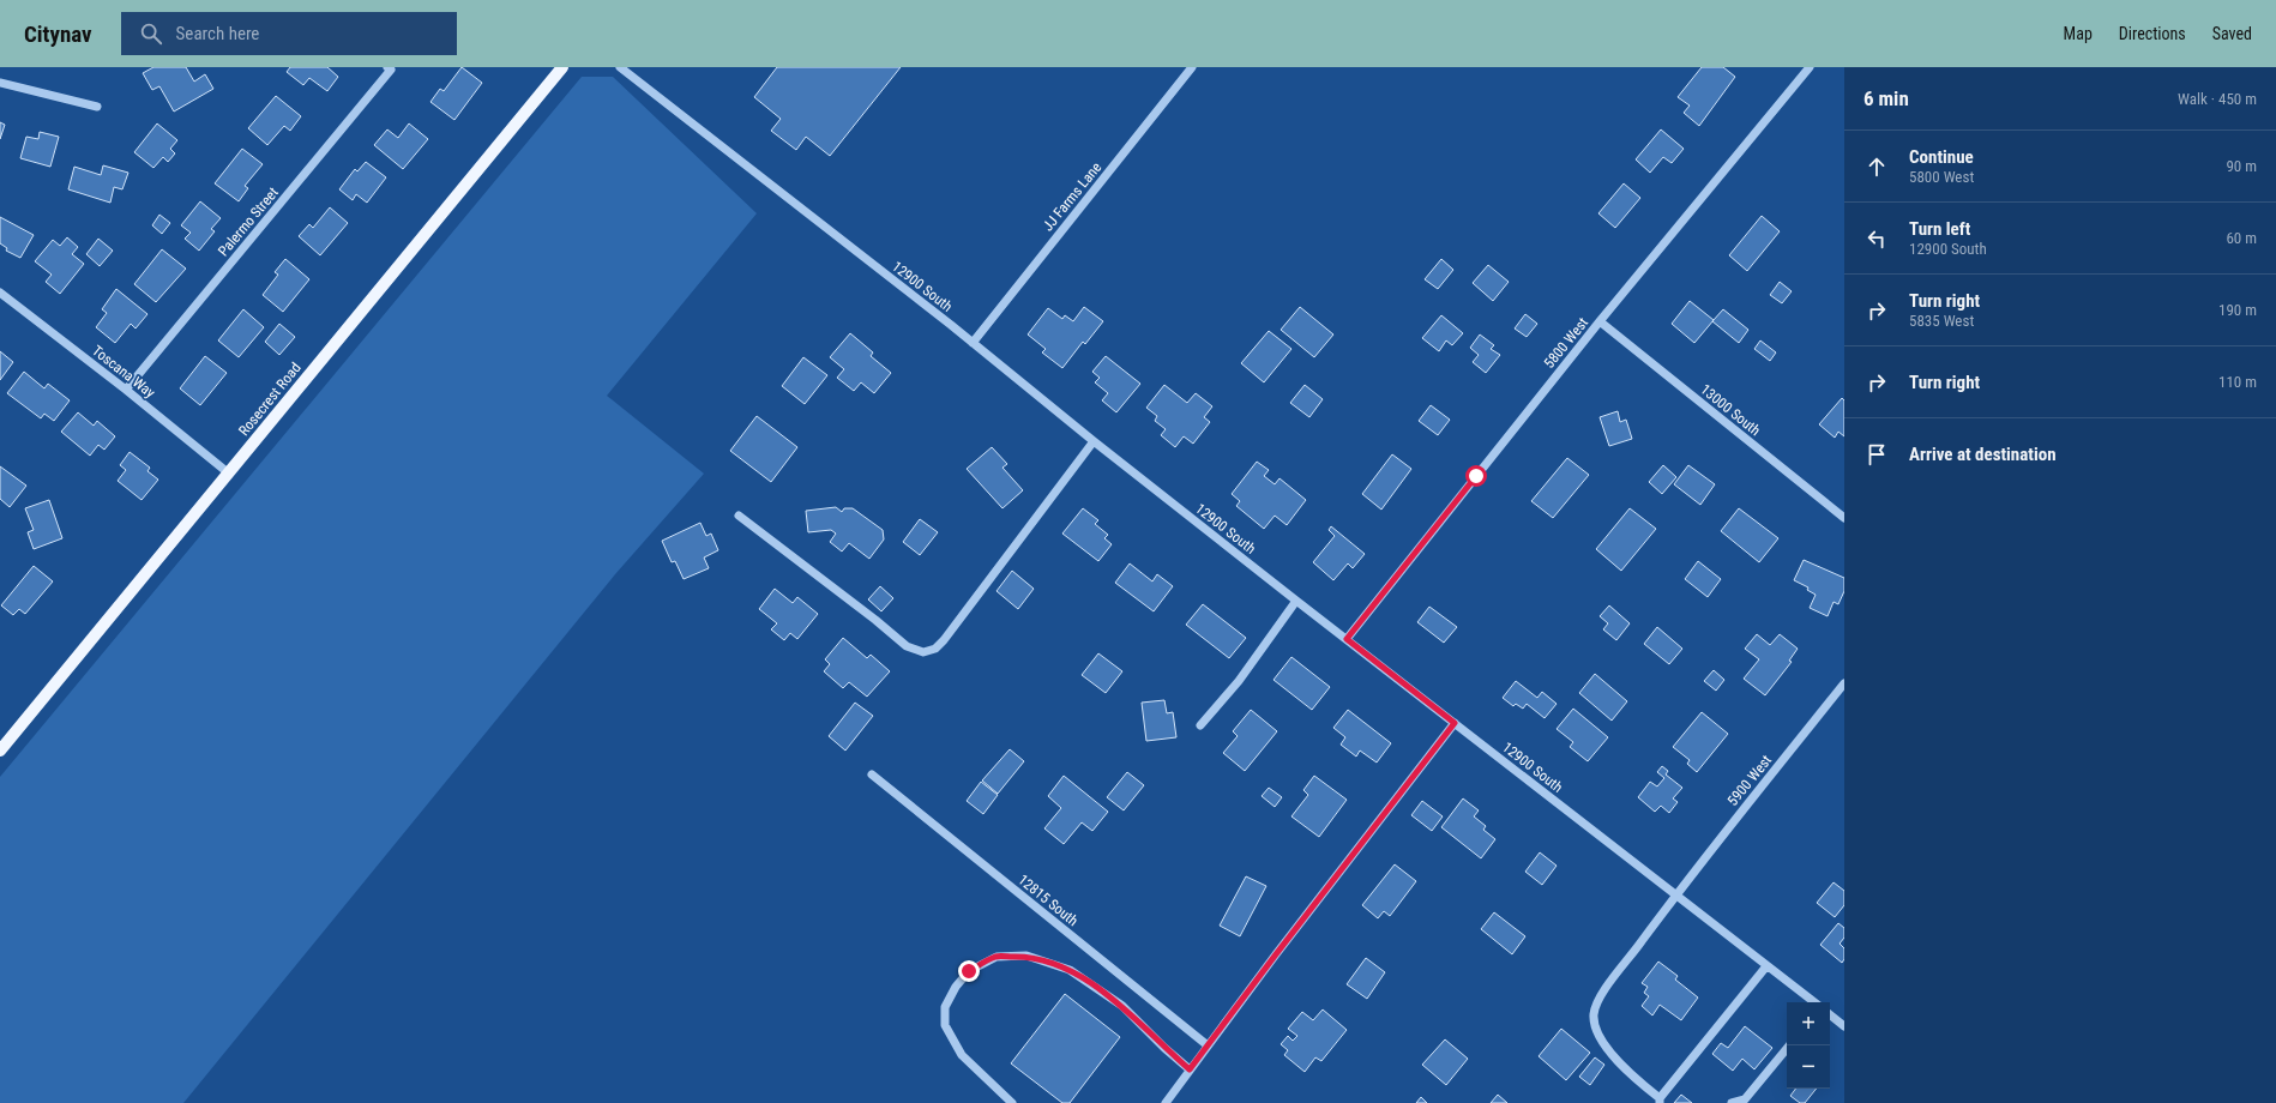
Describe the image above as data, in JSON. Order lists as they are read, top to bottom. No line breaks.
{"streets":{"main road":["Rosecrest Road"],"street":["JJ Farms Lane","Palermo Street","12900 South","5800 West","Toscana Way","13000 South","5900 West","12815 South"]},"crossings":[["JJ Farms Lane","12900 South"],["Palermo Street","Toscana Way"],["12900 South","5800 West"],["12900 South","5900 West"],["5800 West","13000 South"],["Toscana Way","Rosecrest Road"]],"page":{"header":"Citynav","search":"Search here","nav":["Map","Directions","Saved"],"heading":["6 min","Walk · 450 m"],"list":[["Continue","5800 West","90 m"],["Turn left","12900 South","60 m"],["Turn right","5835 West","190 m"],["Turn right","110 m"],"Arrive at destination"],"map_buttons":["+","−"]}}
